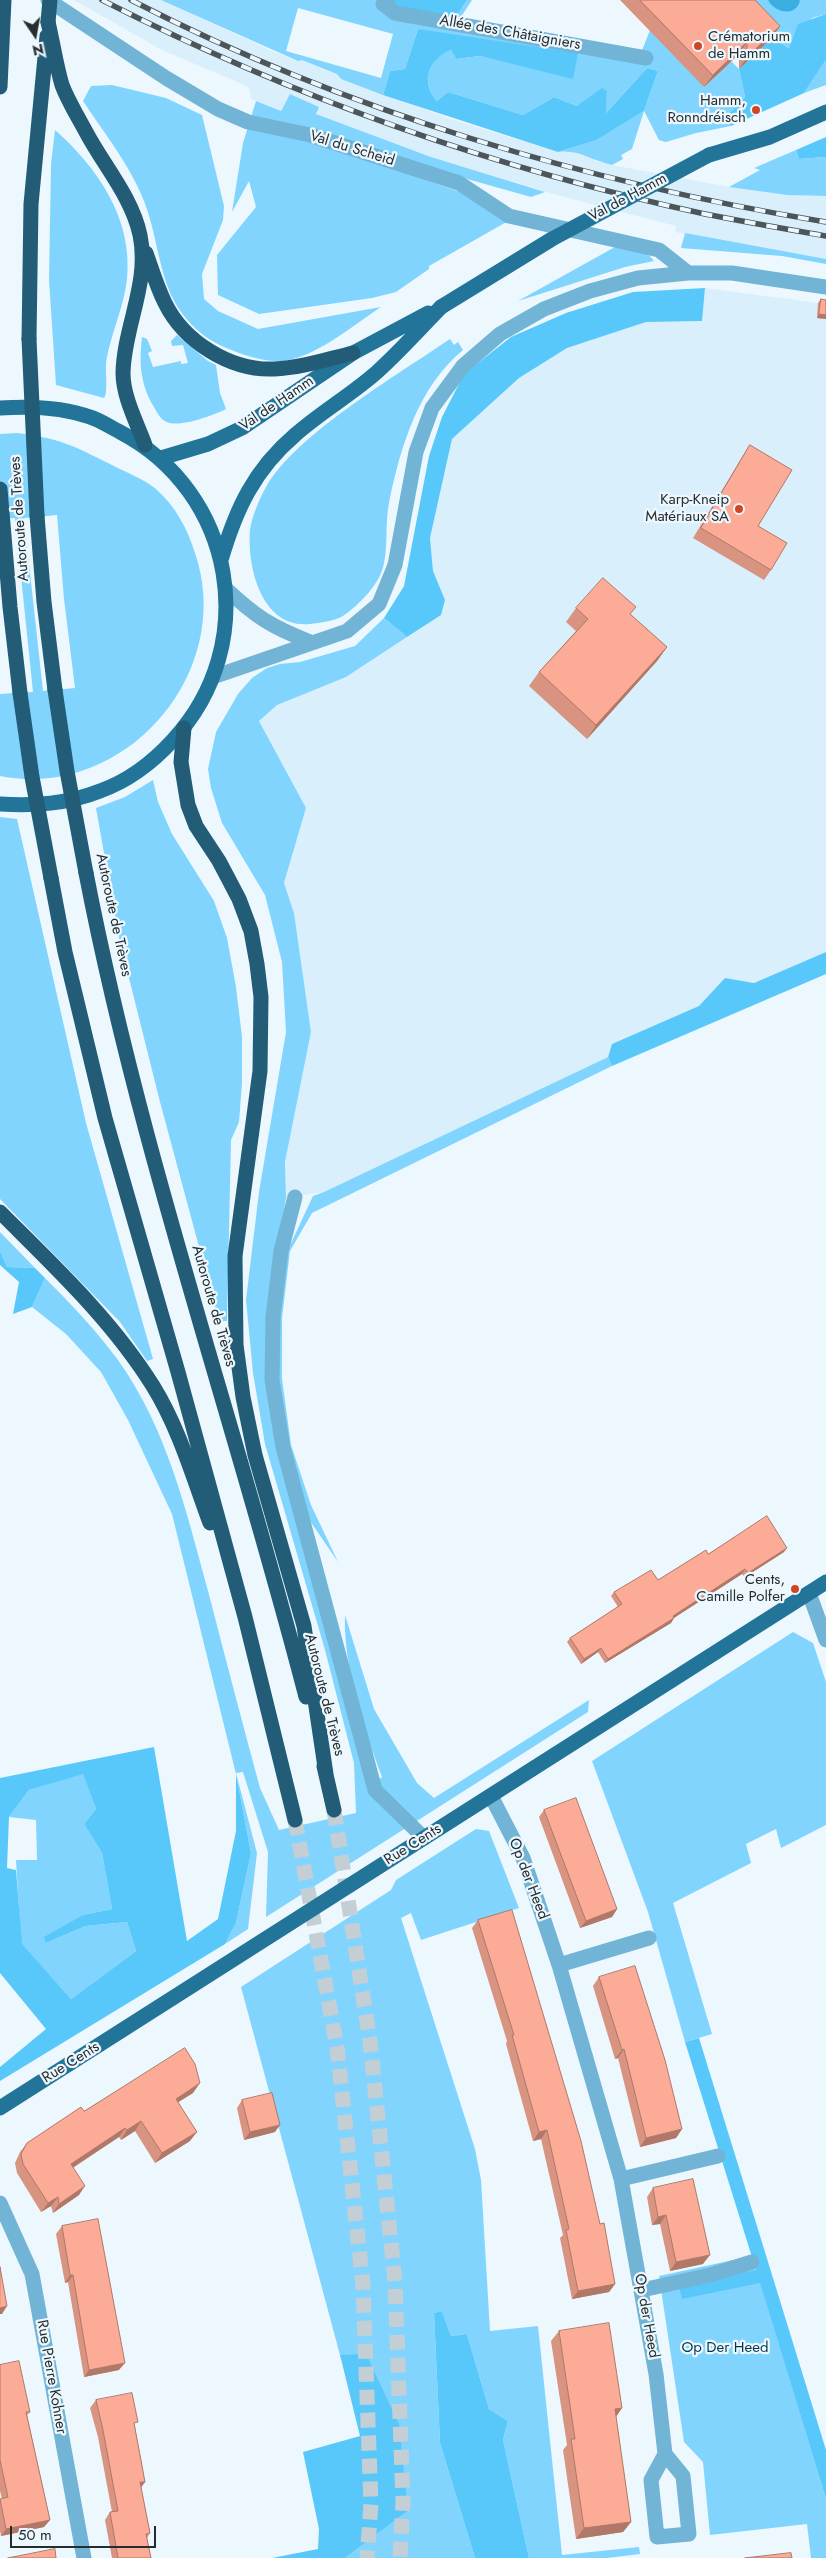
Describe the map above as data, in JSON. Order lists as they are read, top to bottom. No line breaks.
{"streets":{"highway":["Autoroute de Trèves"],"main road":["Val de Hamm","Rue Cents"],"street":["Allée des Châtaigniers","Val du Scheid","Op der Heed","Rue Pierre Kohner"]},"crossings":[["Val du Scheid","Autoroute de Trèves"],["Rue Cents","Op der Heed"]],"parks":["Op Der Heed"],"places":["Crématorium de Hamm","Hamm, Ronndréisch","Karp-Kneip Matériaux SA","Cents, Camille Polfer"],"scale_bar":"50 m","north":"bottom"}
